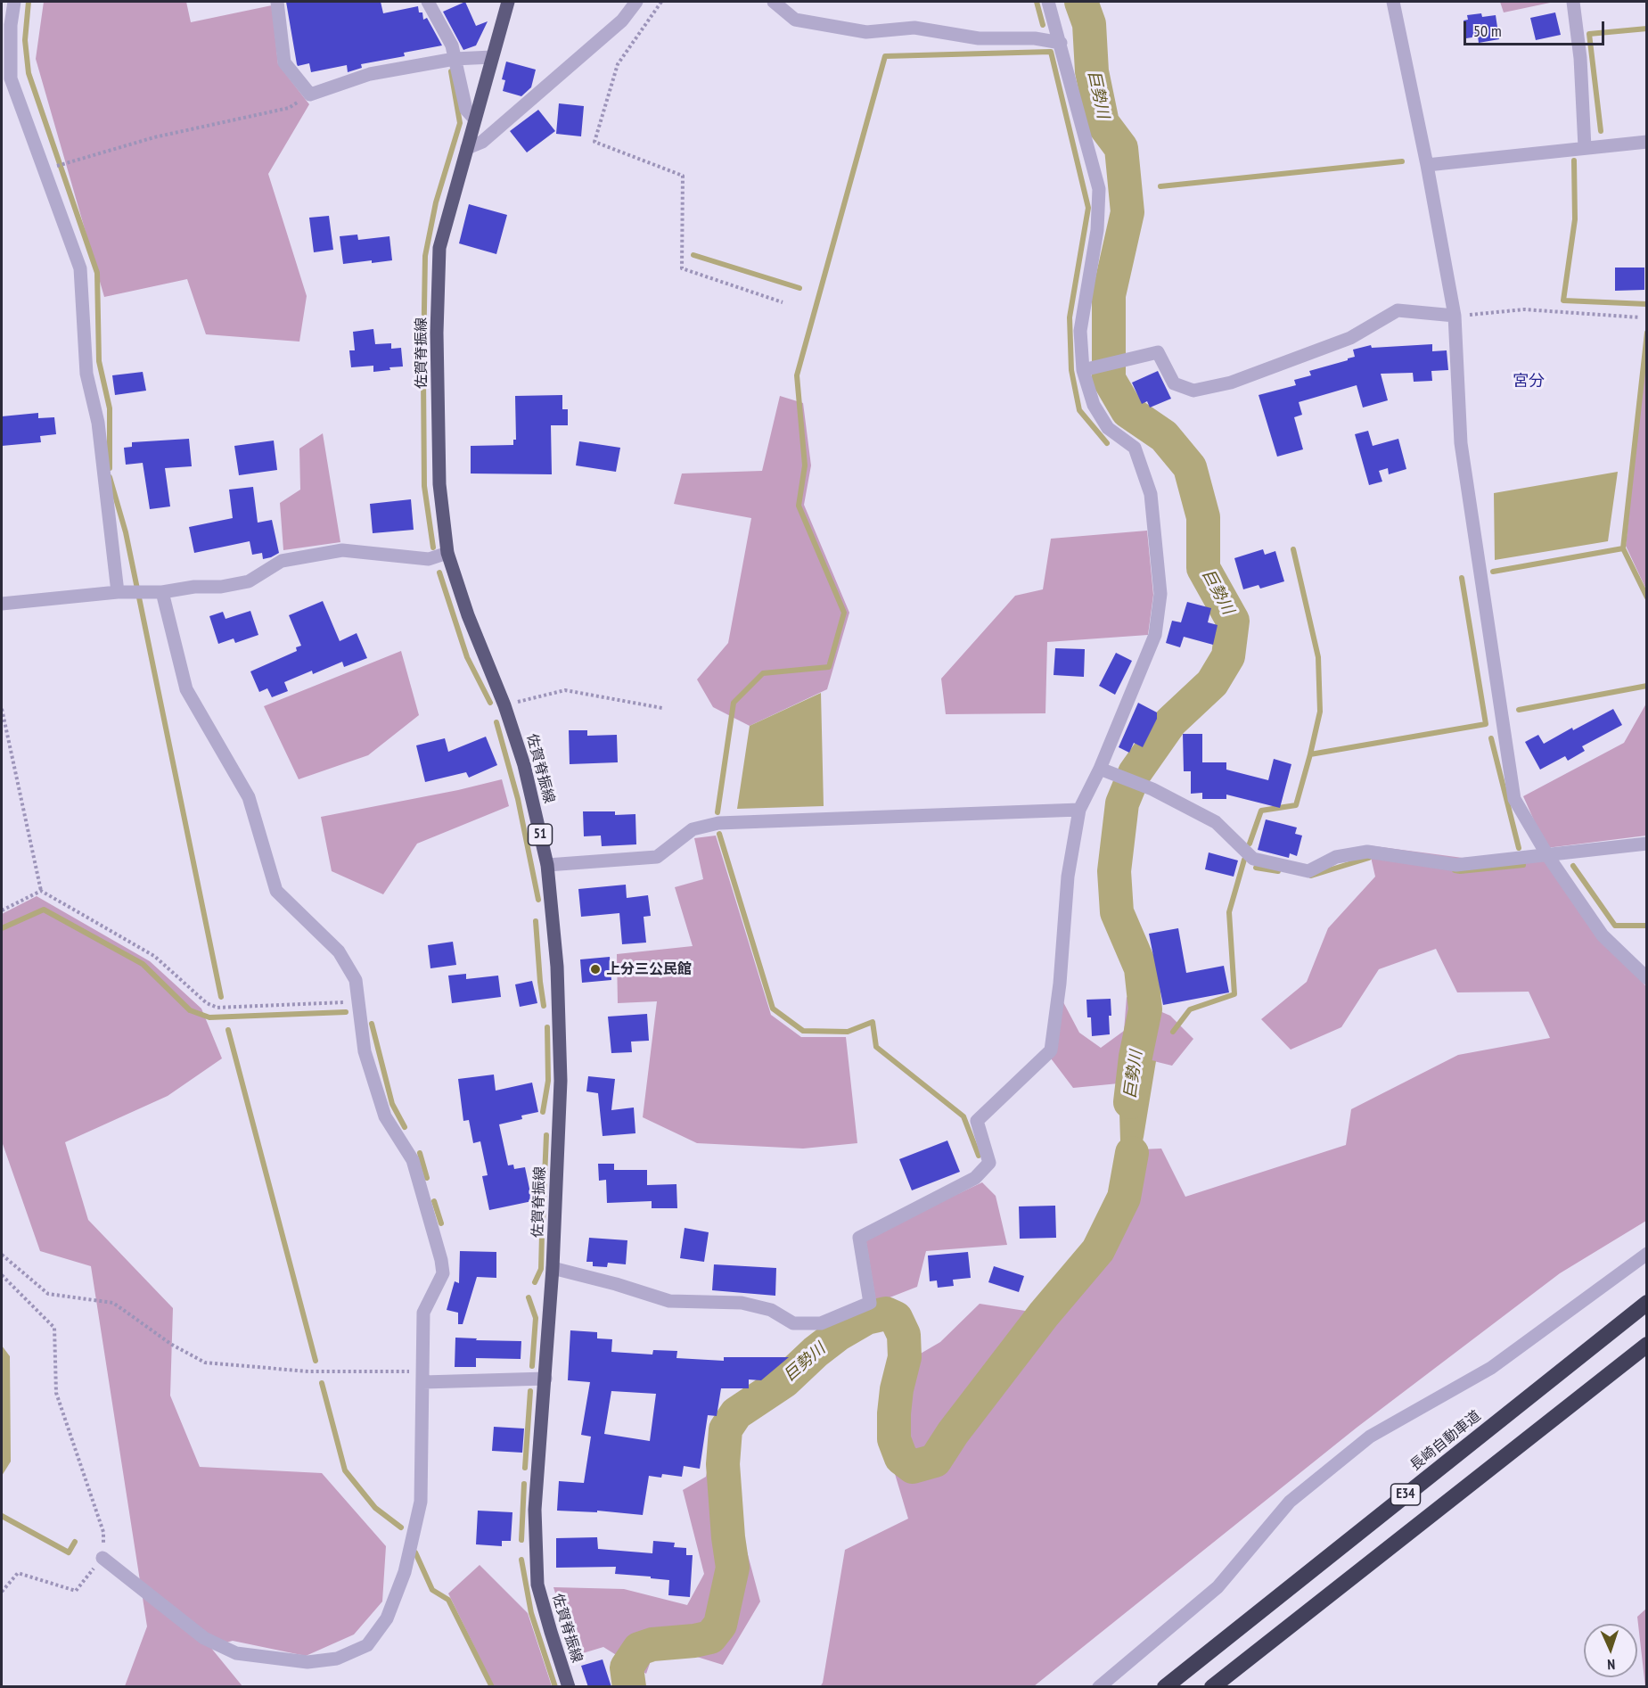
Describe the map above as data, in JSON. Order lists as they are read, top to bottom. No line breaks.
{"streets":{"highway":["長崎自動車道","E34"],"main road":["佐賀脊振線","51"]},"districts":["宮分"],"water":["巨勢川"],"places":["上分三公民館"],"scale_bar":"50 m","north":"bottom"}
